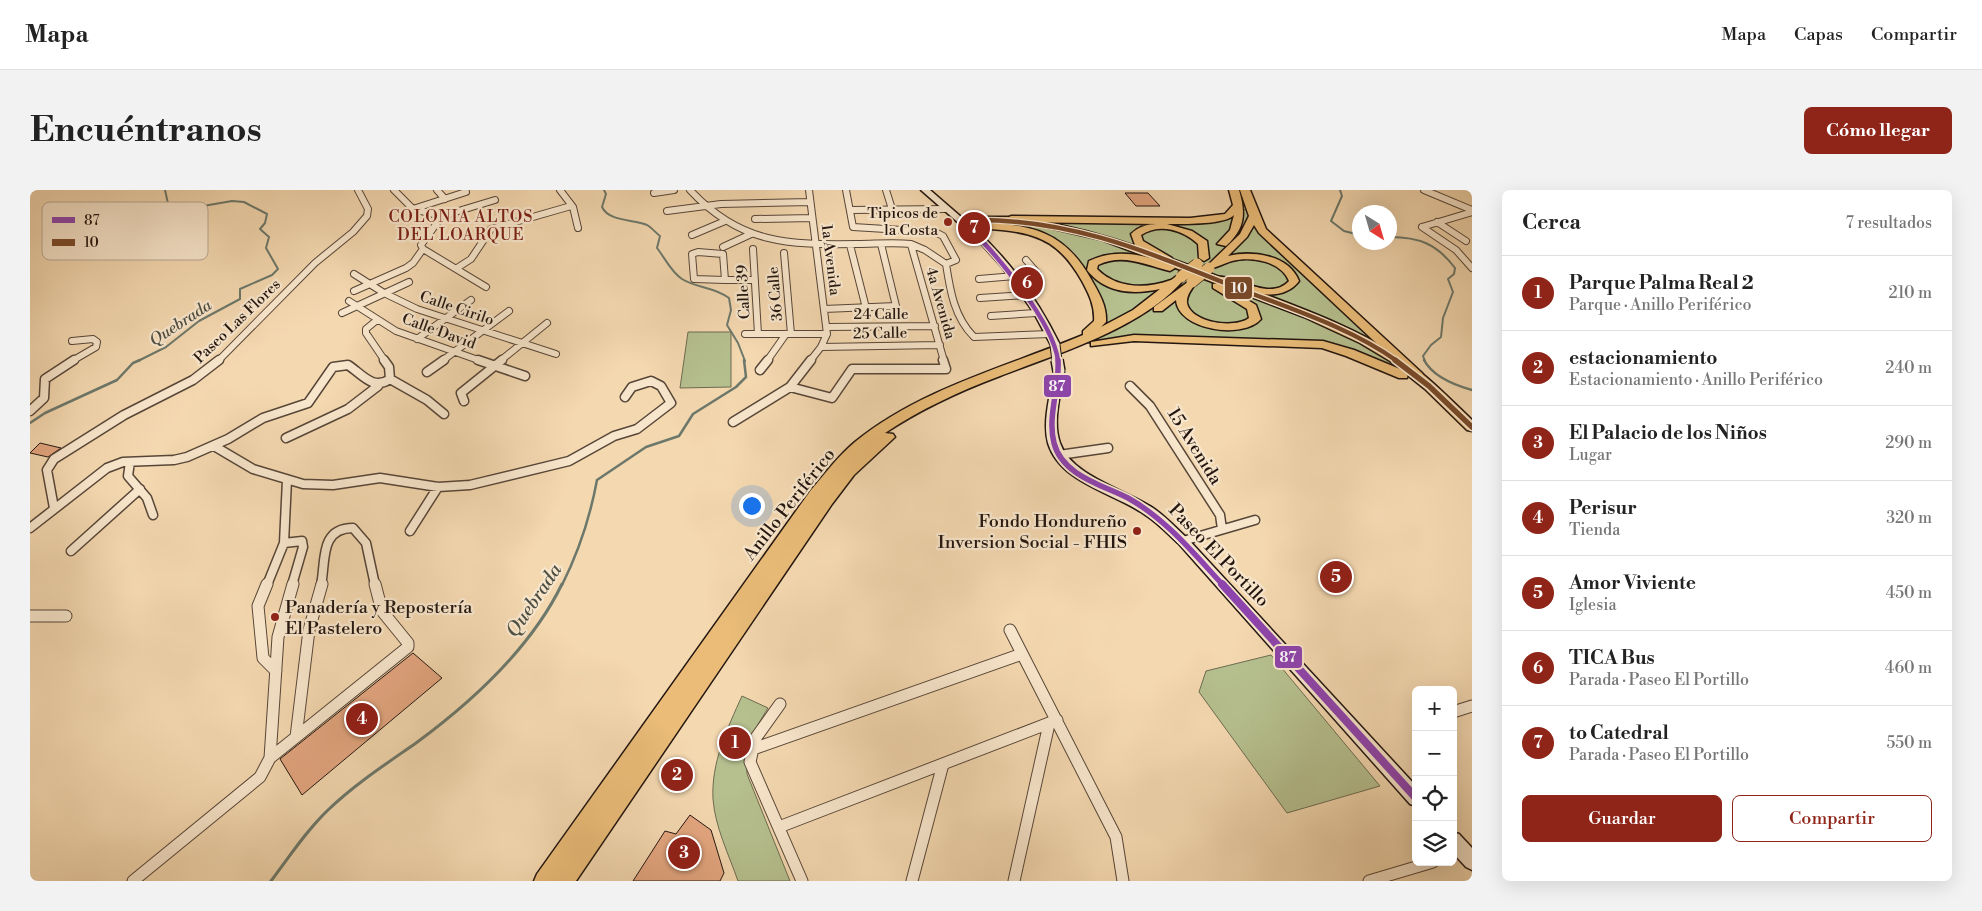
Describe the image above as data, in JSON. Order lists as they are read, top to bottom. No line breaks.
{"streets":{"main road":["Anillo Periférico","Paseo El Portillo"],"street":["1a Avenida","Calle 39","36 Calle","4a Avenida","Calle Cirilo","24 Calle","Paseo Las Flores","Calle David","25 Calle","15 Avenida"]},"crossings":[["1a Avenida","24 Calle"],["Calle 39","24 Calle"],["36 Calle","24 Calle"],["4a Avenida","24 Calle"],["4a Avenida","25 Calle"]],"districts":["COLONIA ALTOS DEL LOARQUE"],"water":["Quebrada"],"places":["Tipicos de la Costa","Fondo Hondureño Inversion Social - FHIS","Panadería y Repostería El Pastelero"],"lines":["transit line 10","transit line 87"],"legend":["87","10"],"north":"bottom right","page":{"header":"Mapa","nav":["Mapa","Capas","Compartir"],"buttons":["Cómo llegar",["Guardar","Compartir"]],"title":"Encuéntranos","heading":["Cerca","7 resultados"],"pins":["7","6","5","4","1","2","3"],"list":[{"mark":"1","name":"Parque Palma Real 2","note":"Parque · Anillo Periférico","value":"210 m"},{"mark":"2","name":"estacionamiento","note":"Estacionamiento · Anillo Periférico","value":"240 m"},{"mark":"3","name":"El Palacio de los Niños","note":"Lugar","value":"290 m"},{"mark":"4","name":"Perisur","note":"Tienda","value":"320 m"},{"mark":"5","name":"Amor Viviente","note":"Iglesia","value":"450 m"},{"mark":"6","name":"TICA Bus","note":"Parada · Paseo El Portillo","value":"460 m"},{"mark":"7","name":"to Catedral","note":"Parada · Paseo El Portillo","value":"550 m"}],"map_buttons":["+","−"]}}
